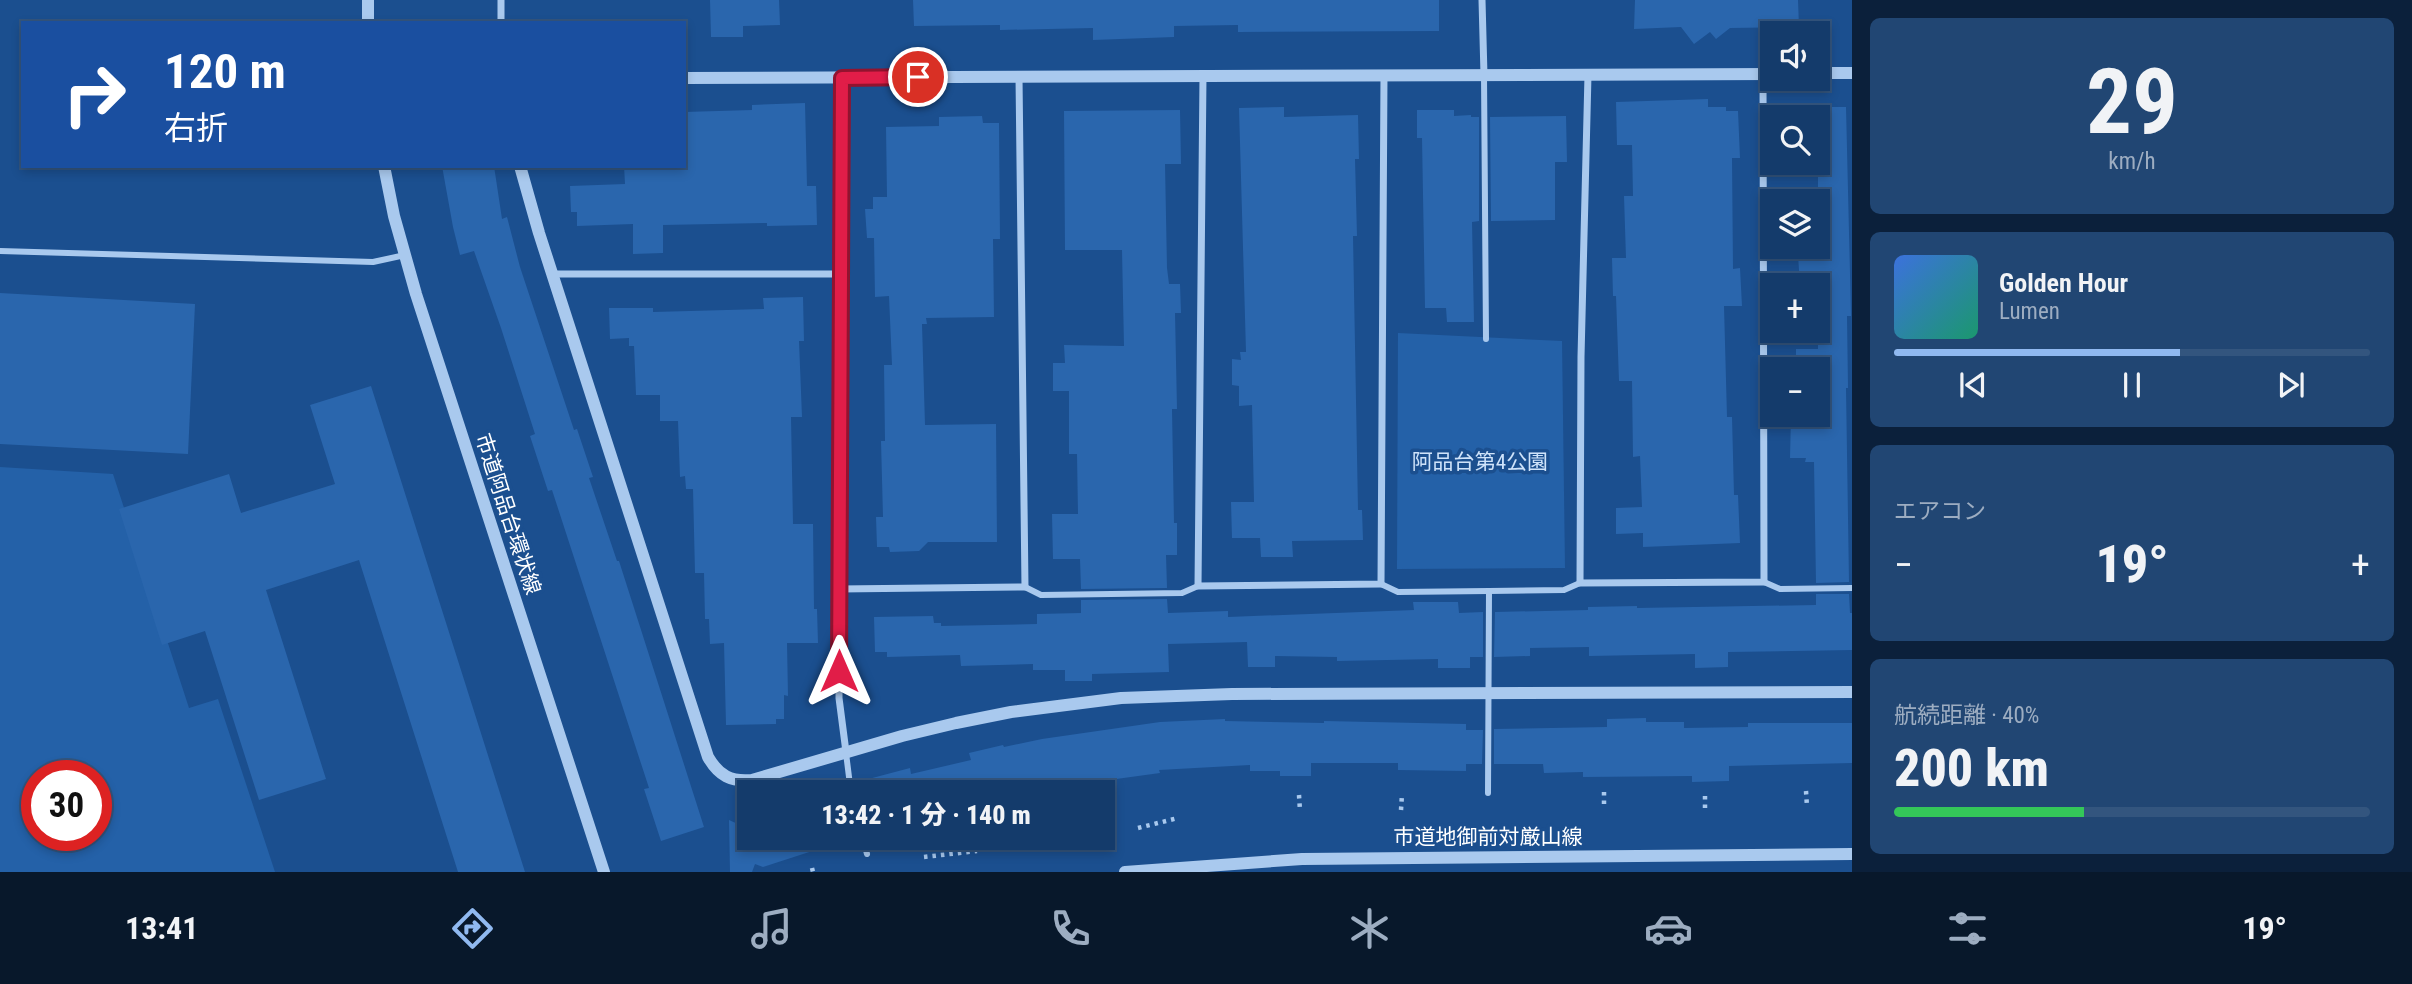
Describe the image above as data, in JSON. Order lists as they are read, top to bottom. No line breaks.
{"streets":{"street":["市道阿品台環状線","市道地御前対厳山線"]},"parks":["阿品台第4公園"],"page":{"tile":[["29","km/h"],"エアコン",["航続距離 · 40%","200 km"]],"map_buttons":["+","−"],"turn":["120 m","右折"],"song":["Golden Hour","Lumen"],"heat":["−","19°","+"],"limit":"30","trip":"13:42 · 1 分 · 140 m","tabs":["13:41","19°"]}}
